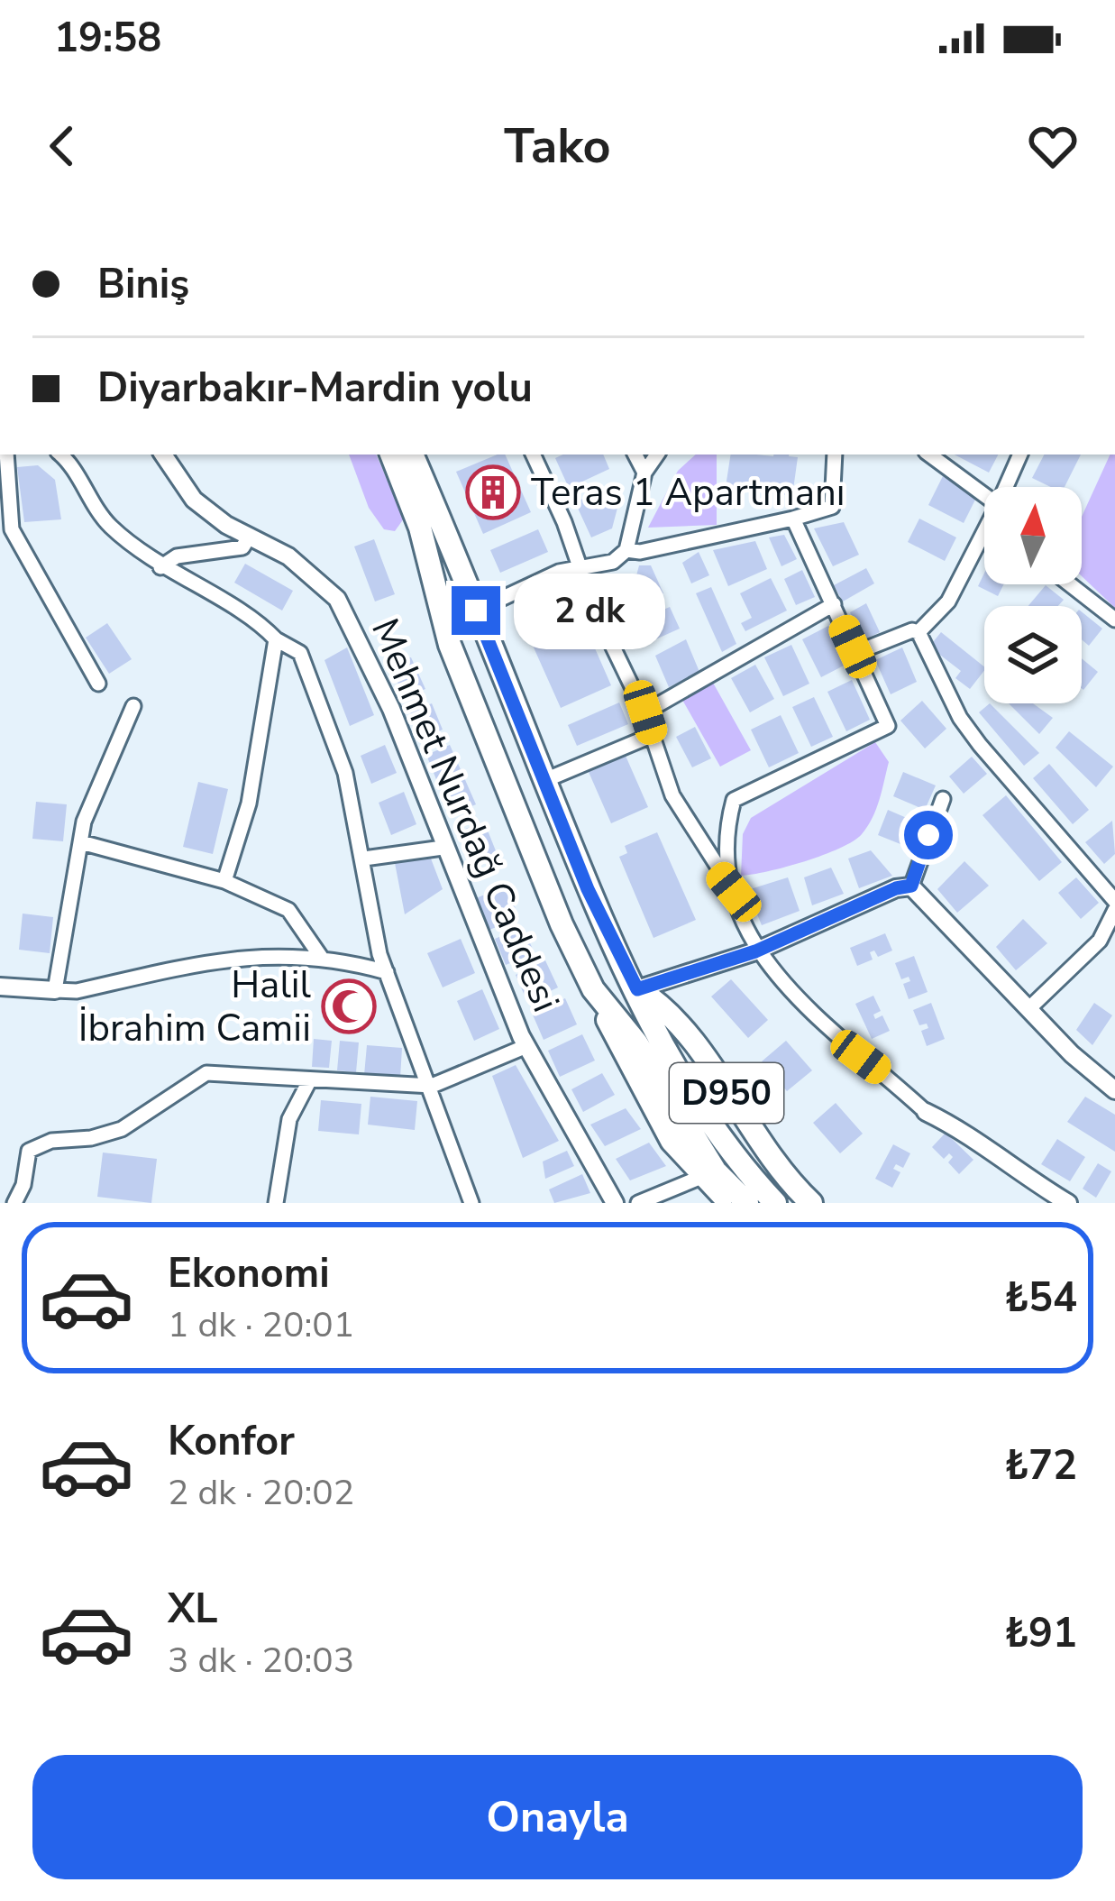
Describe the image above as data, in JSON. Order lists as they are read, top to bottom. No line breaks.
{"streets":{"highway":["D950"],"street":["Mehmet Nurdağ Caddesi"]},"places":{"building":["Teras 1 Apartmanı"],"mosque":["Halil İbrahim Camii"]},"north":"top","page":{"status":"19:58","header":"Tako","banner":["Biniş","Diyarbakır-Mardin yolu"],"bubble":"2 dk","list":[{"name":"Ekonomi","note":"1 dk · 20:01","value":"₺54"},{"name":"Konfor","note":"2 dk · 20:02","value":"₺72"},{"name":"XL","note":"3 dk · 20:03","value":"₺91"}],"buttons":"Onayla"}}
